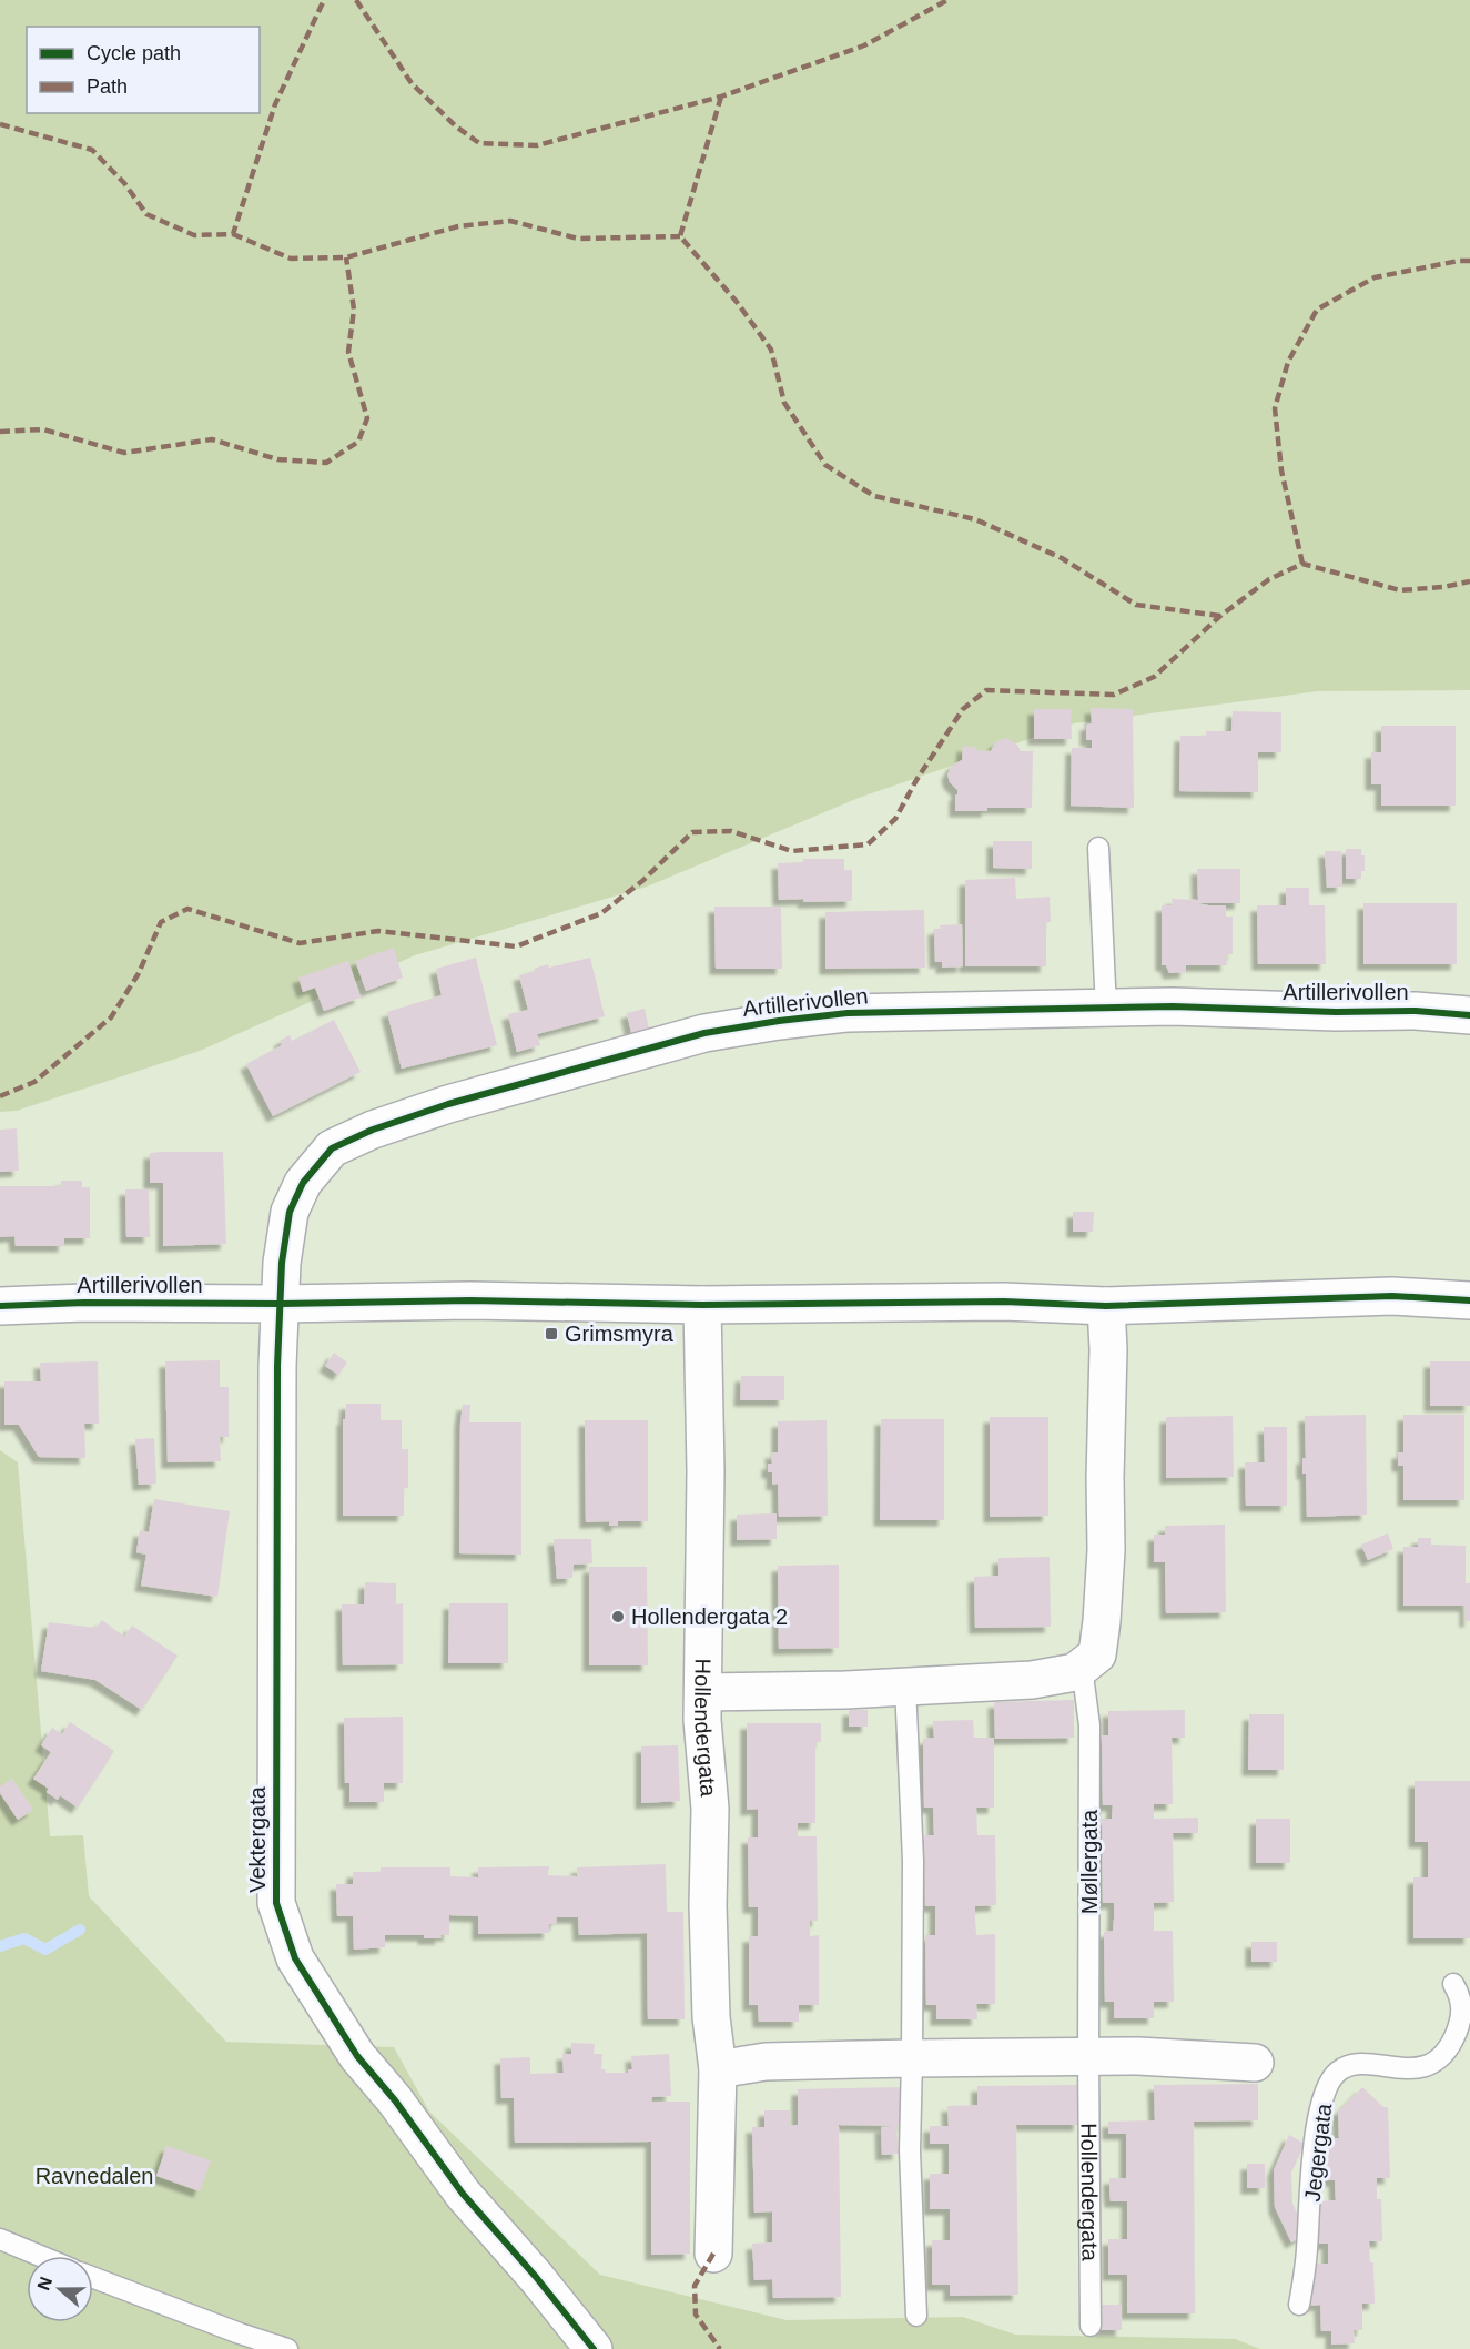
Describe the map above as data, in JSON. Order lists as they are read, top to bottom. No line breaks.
{"streets":{"street":["Artillerivollen","Hollendergata","Vektergata"],"lane":["Møllergata","Jegergata"]},"crossings":[["Artillerivollen","Hollendergata"],["Artillerivollen","Vektergata"],["Hollendergata","Møllergata"]],"parks":["Ravnedalen"],"places":{"transit":["Grimsmyra"],"other":["Hollendergata 2"]},"legend":["Cycle path","Path"],"north":"left"}
